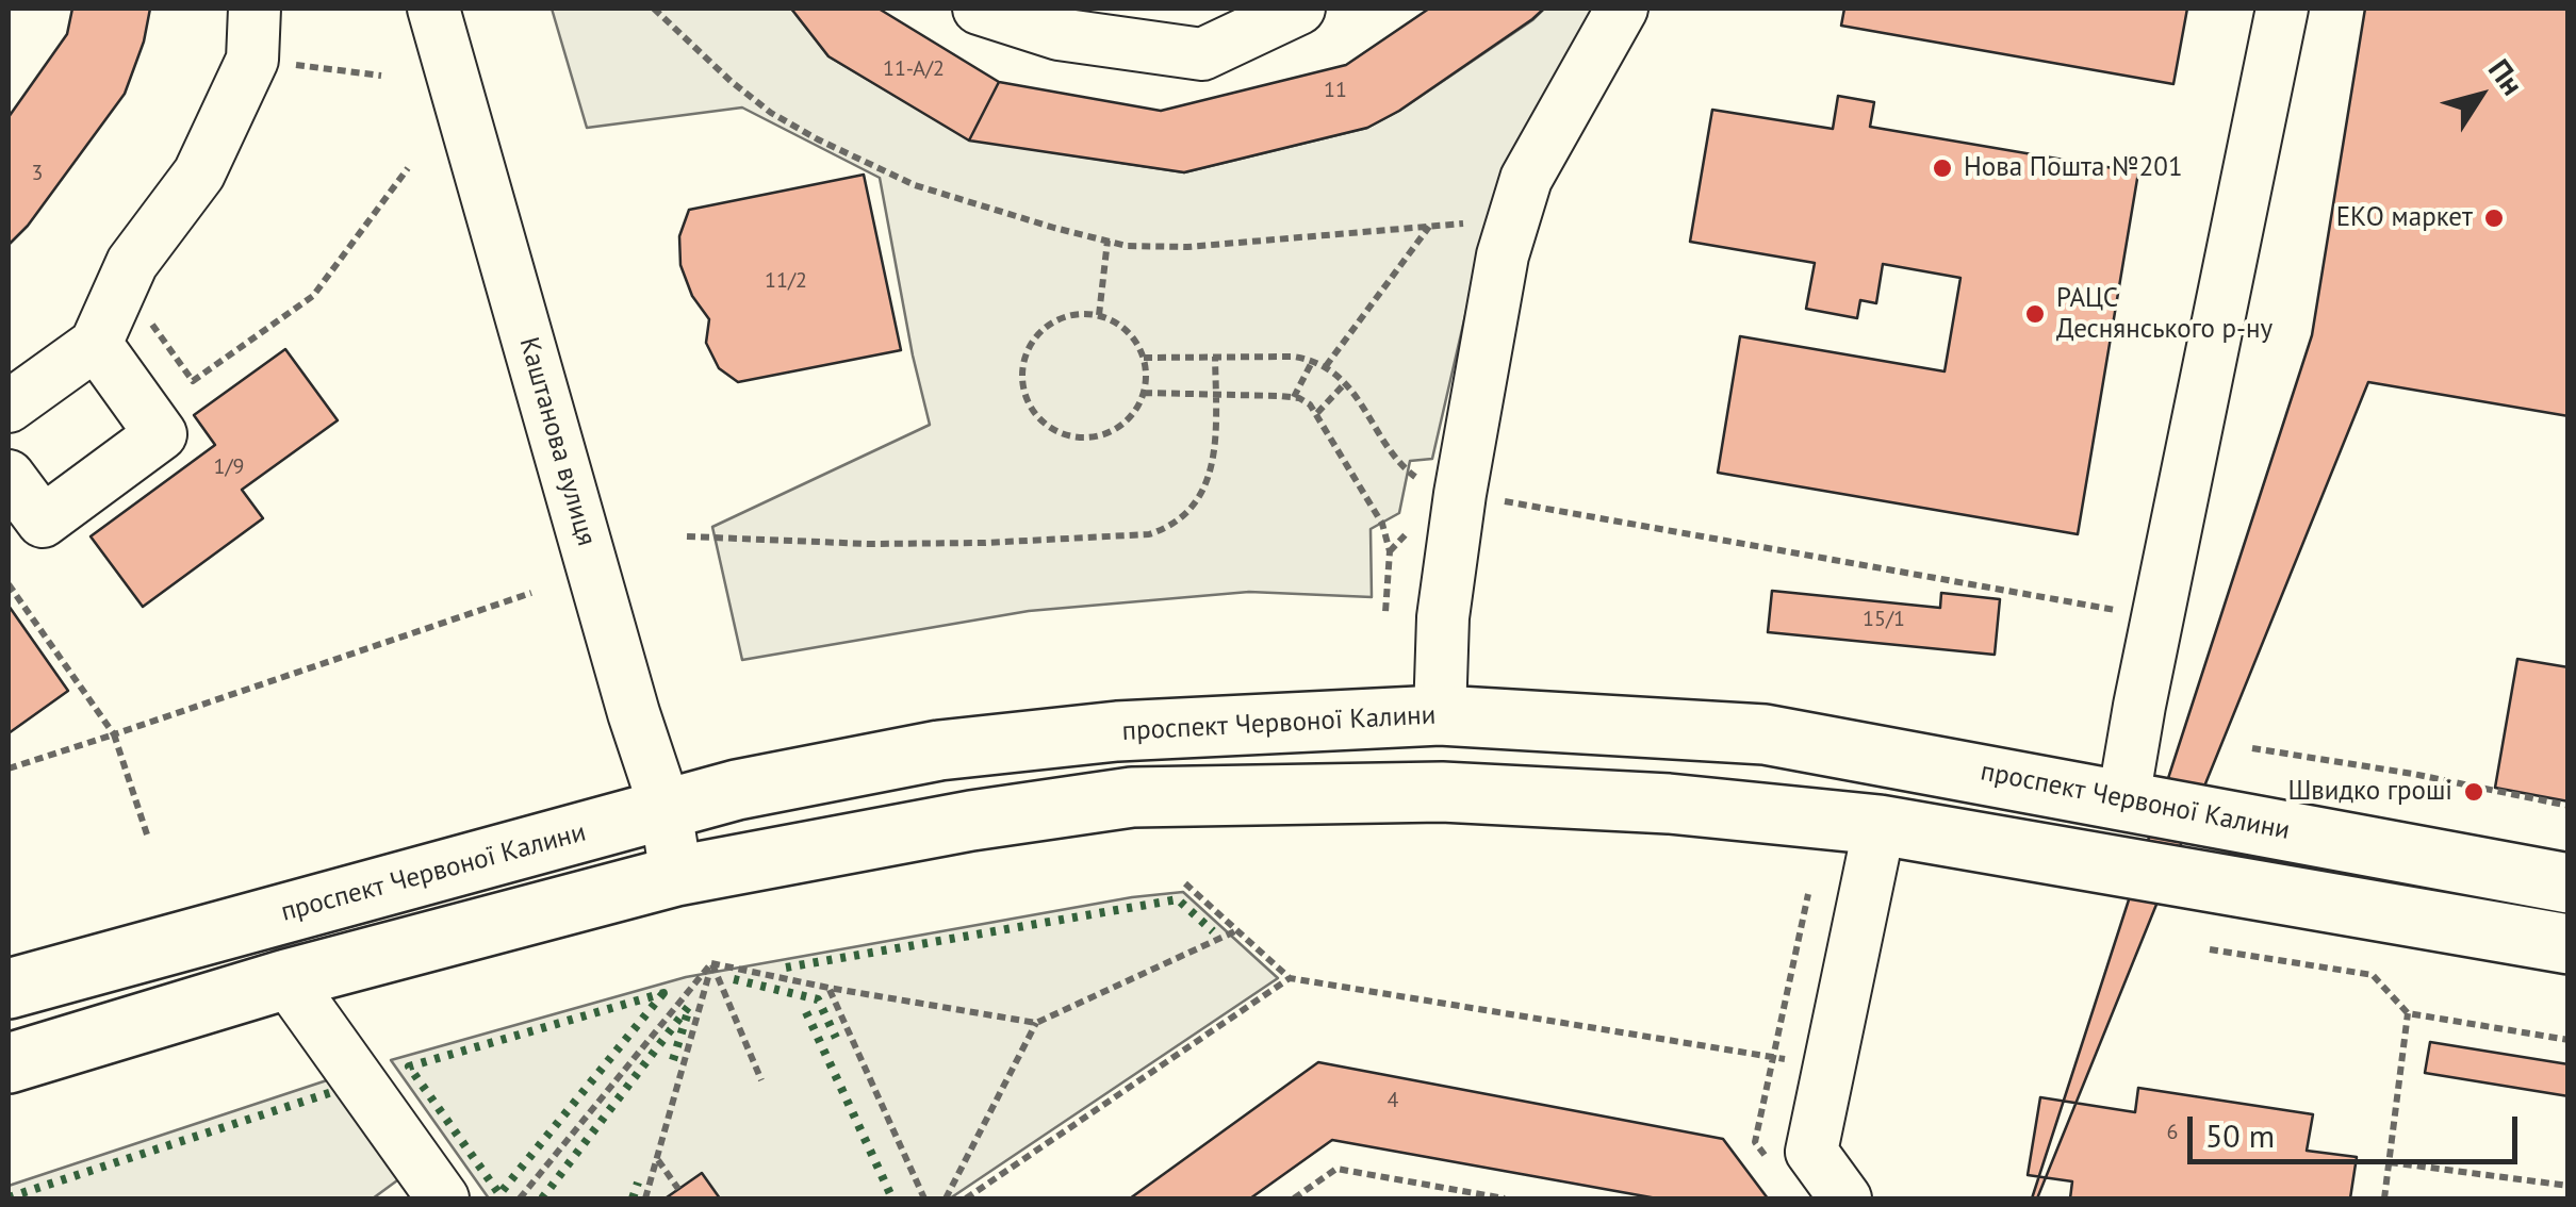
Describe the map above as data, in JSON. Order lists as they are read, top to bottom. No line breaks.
{"streets":{"main road":["проспект Червоної Калини"],"street":["Каштанова вулиця"]},"crossings":[["Каштанова вулиця","проспект Червоної Калини"]],"places":["Нова Пошта №201","ЕКО маркет","РАЦС Деснянського р-ну","Швидко гроші"],"house_numbers":["11-А/2","11","3","11/2","1/9","15/1","4","6"],"scale_bar":"50 m","north":"top right"}
